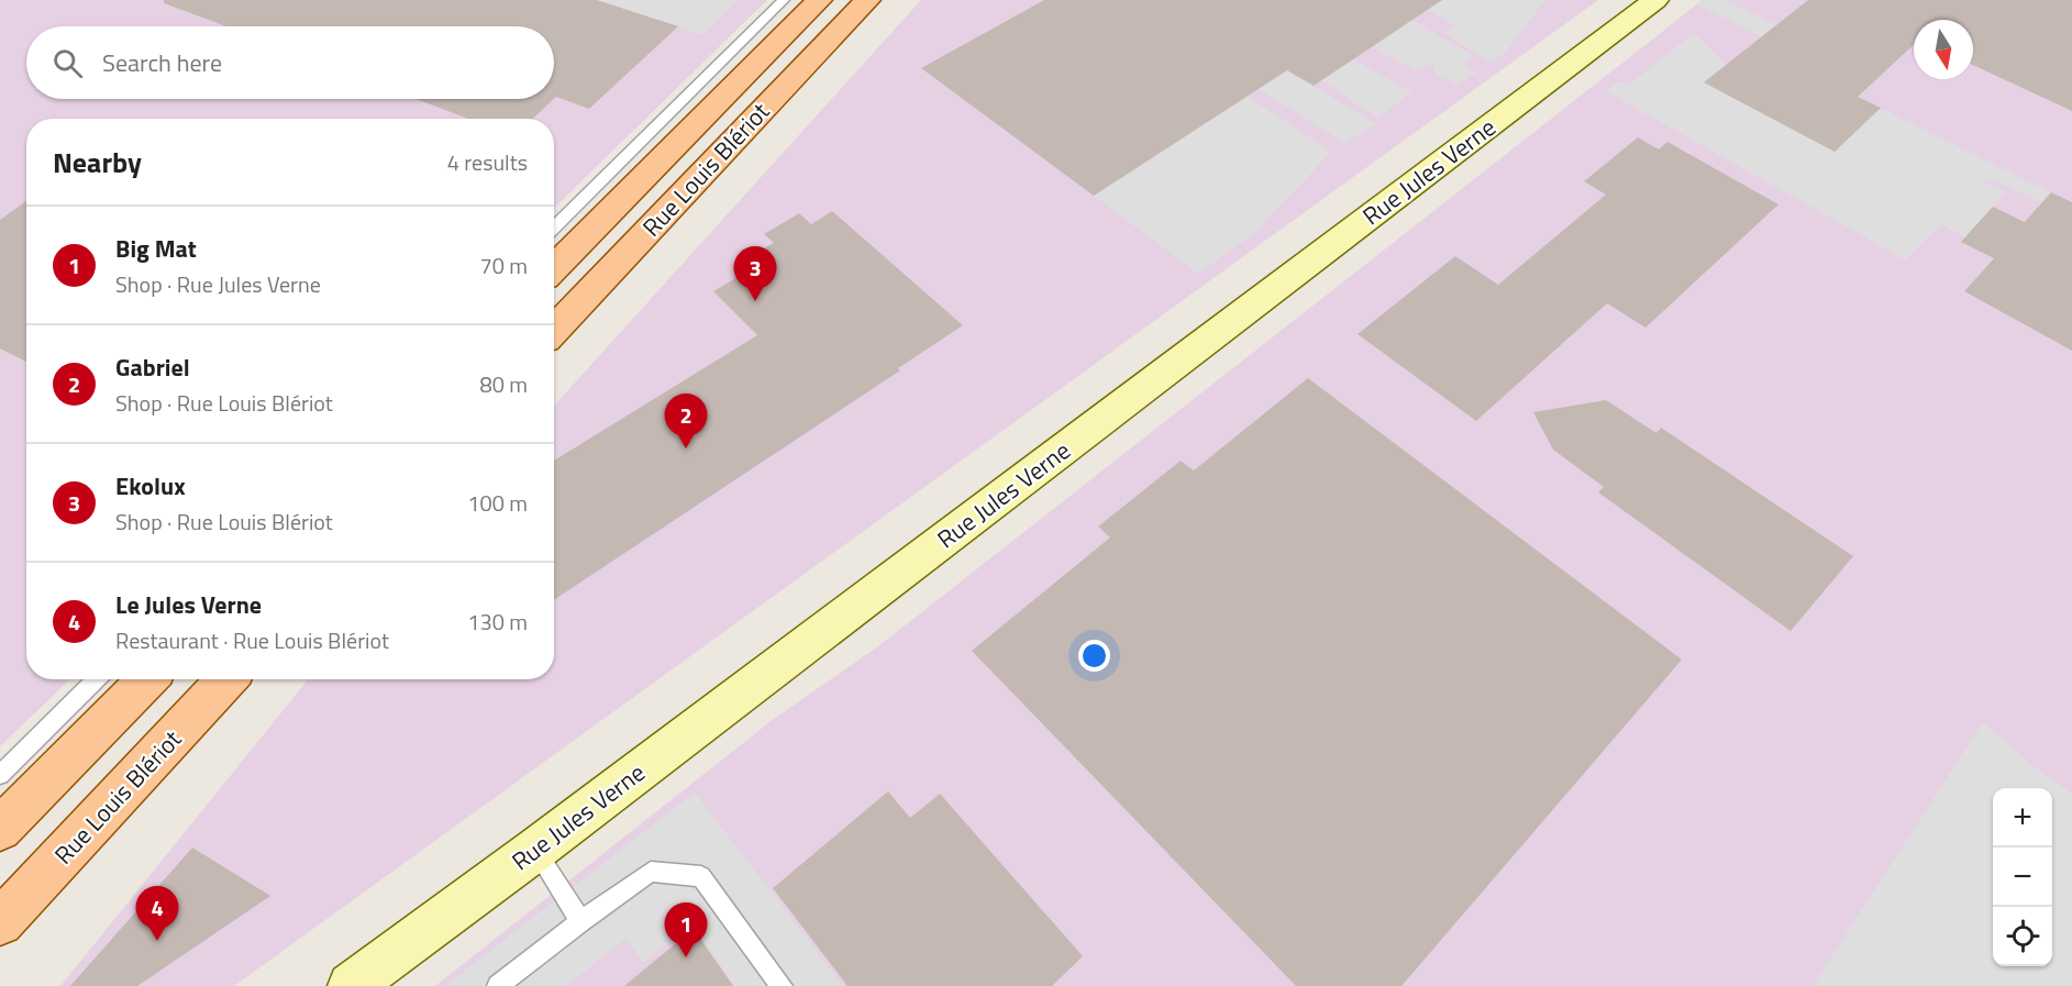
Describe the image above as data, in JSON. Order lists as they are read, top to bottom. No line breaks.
{"streets":{"main road":["Rue Louis Blériot","Rue Jules Verne"]},"north":"bottom","page":{"search":"Search here","heading":["Nearby","4 results"],"list":[{"mark":"1","name":"Big Mat","note":"Shop · Rue Jules Verne","value":"70 m"},{"mark":"2","name":"Gabriel","note":"Shop · Rue Louis Blériot","value":"80 m"},{"mark":"3","name":"Ekolux","note":"Shop · Rue Louis Blériot","value":"100 m"},{"mark":"4","name":"Le Jules Verne","note":"Restaurant · Rue Louis Blériot","value":"130 m"}],"pins":["3","2","4","1"],"map_buttons":["+","−"]}}
